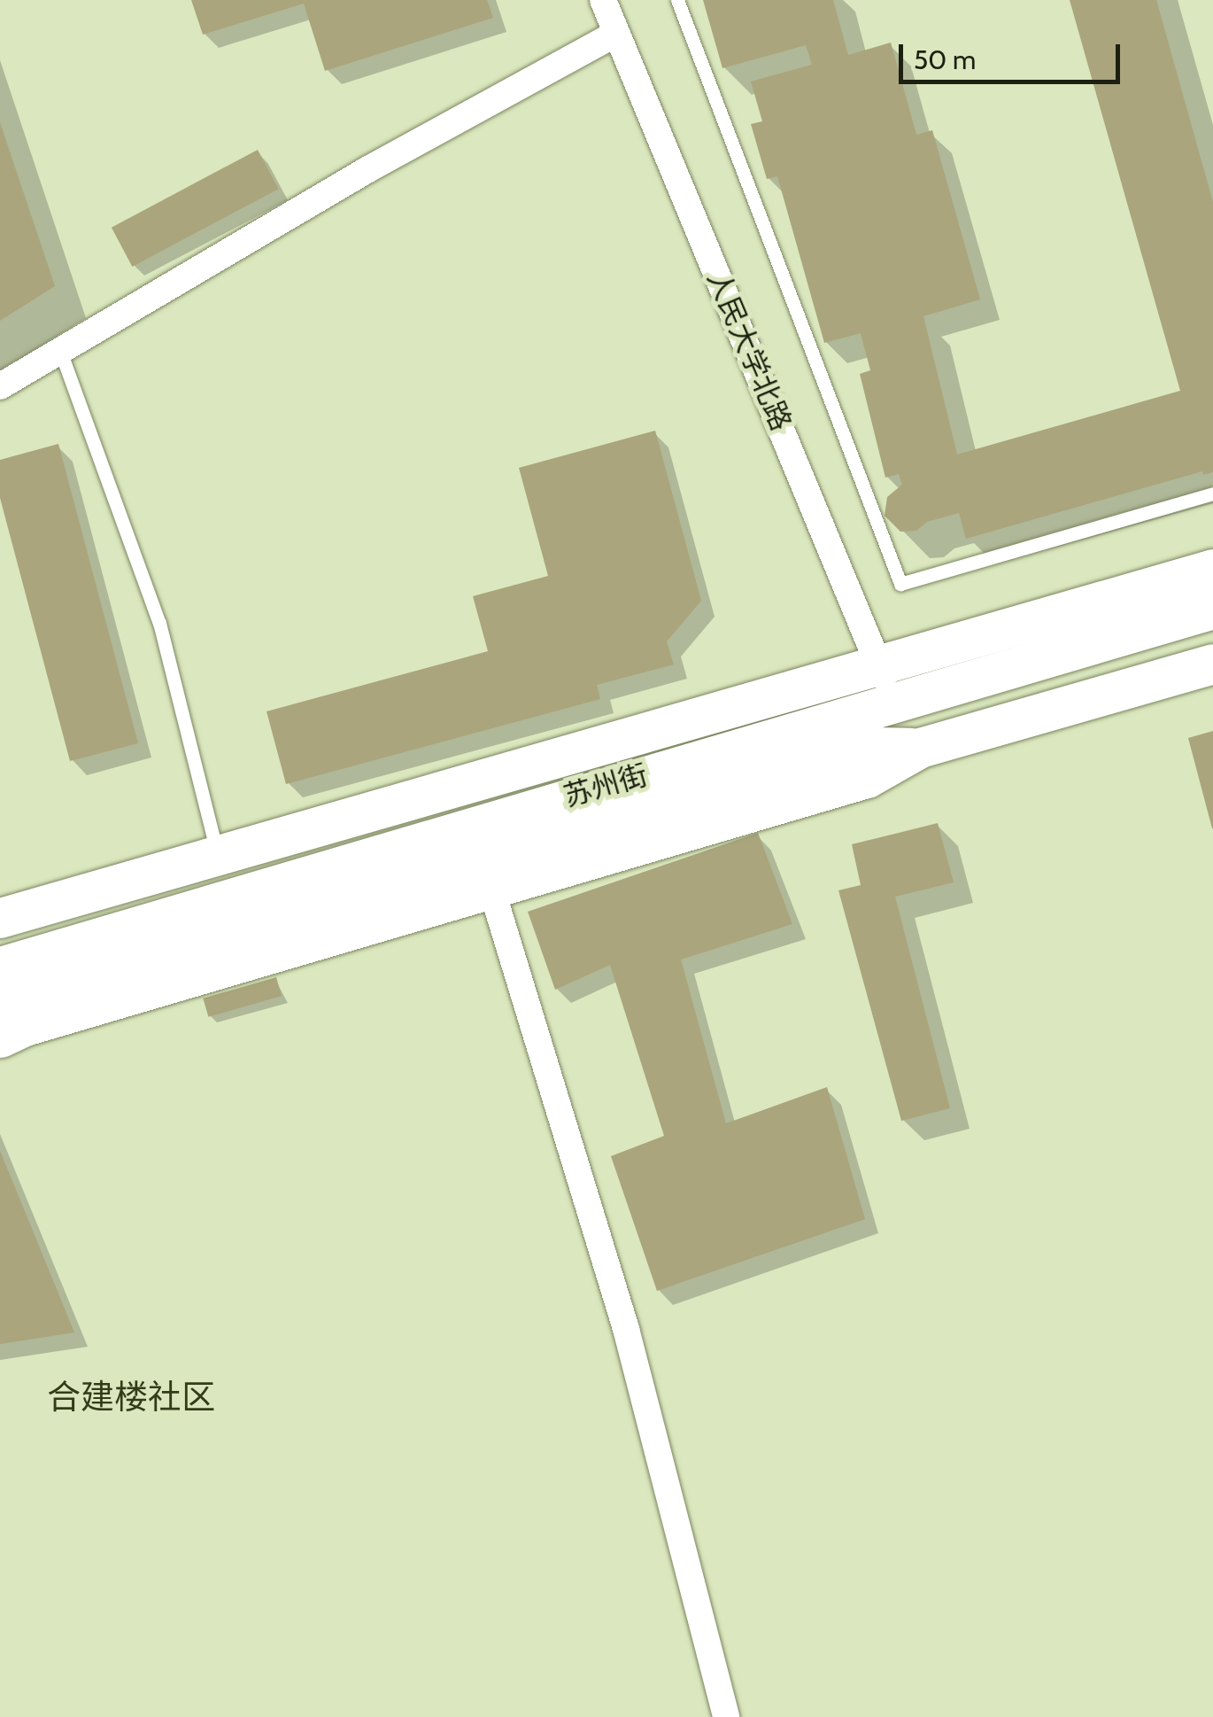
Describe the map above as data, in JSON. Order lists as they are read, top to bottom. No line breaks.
{"streets":{"main road":["苏州街"],"street":["人民大学北路"]},"crossings":[["人民大学北路","苏州街"]],"districts":["合建楼社区"],"scale_bar":"50 m"}
